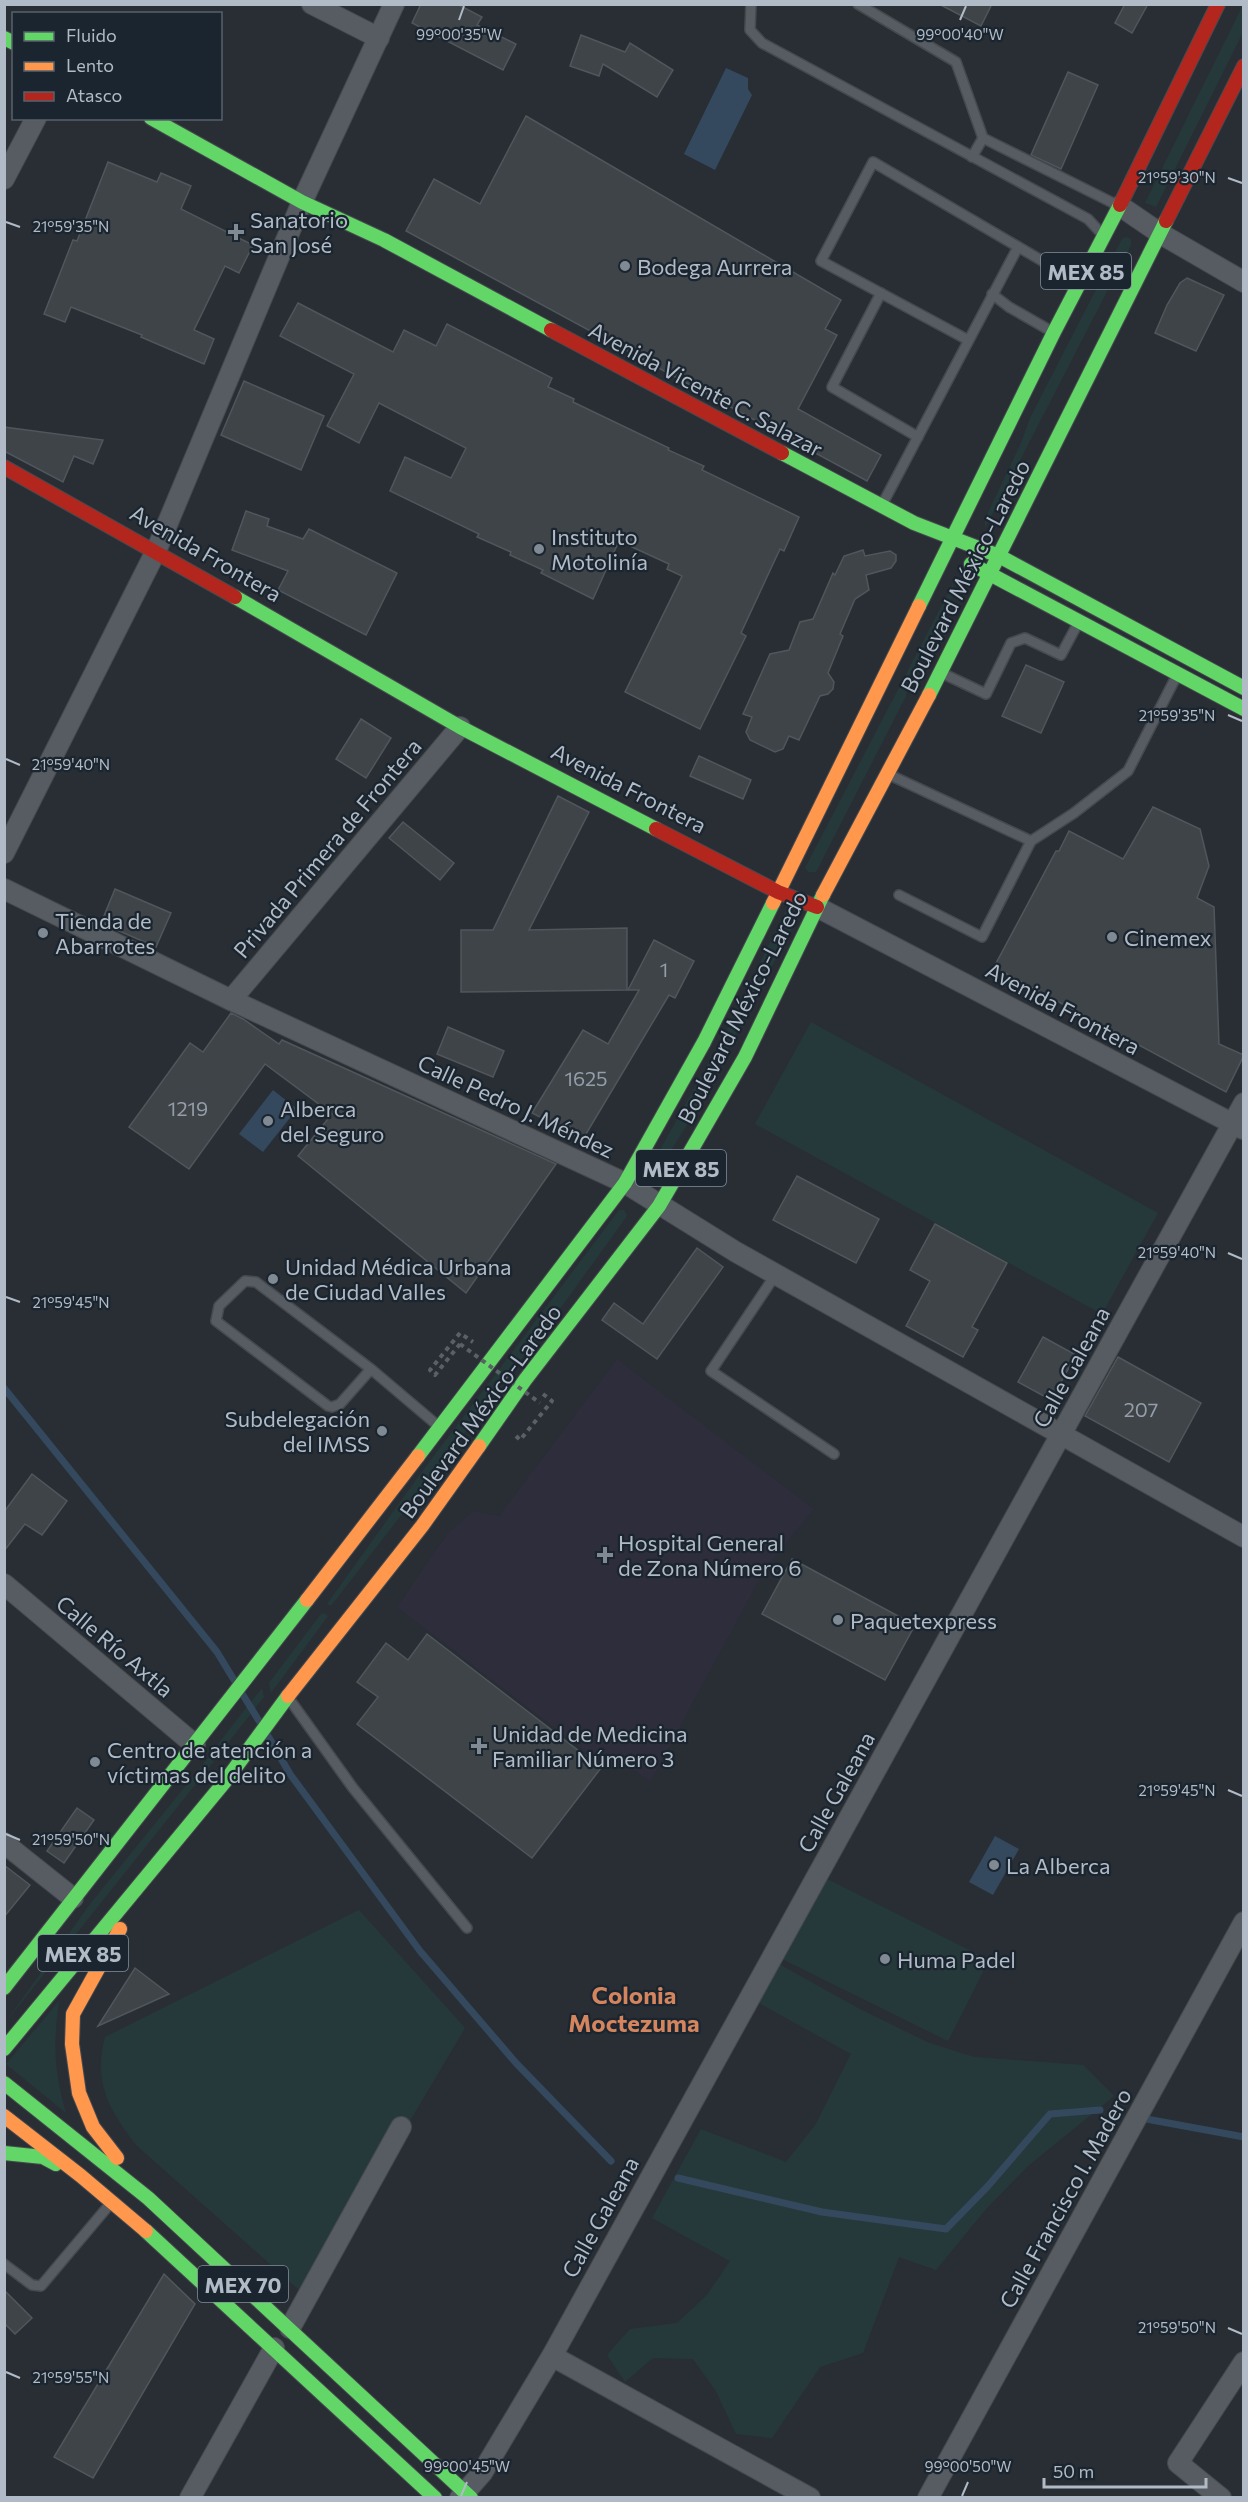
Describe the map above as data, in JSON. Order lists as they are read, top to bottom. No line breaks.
{"streets":{"main road":["MEX 85","Avenida Vicente C. Salazar","Avenida Frontera","Boulevard México-Laredo","MEX 70"],"street":["Privada Primera de Frontera","Calle Pedro J. Méndez","Calle Galeana","Calle Río Axtla","Calle Francisco I. Madero"]},"crossings":[["Avenida Vicente C. Salazar","Boulevard México-Laredo"],["Avenida Frontera","Boulevard México-Laredo"],["Avenida Frontera","Privada Primera de Frontera"],["Avenida Frontera","Calle Galeana"],["Boulevard México-Laredo","Calle Pedro J. Méndez"],["Boulevard México-Laredo","Calle Río Axtla"],["Privada Primera de Frontera","Calle Pedro J. Méndez"],["Calle Pedro J. Méndez","Calle Galeana"],["Calle Galeana","MEX 70"]],"districts":["Colonia Moctezuma"],"places":{"health":["Sanatorio San José","Hospital General de Zona Número 6","Unidad de Medicina Familiar Número 3"],"other":["Bodega Aurrera","Instituto Motolinía","Tienda de Abarrotes","Cinemex","Alberca del Seguro","Unidad Médica Urbana de Ciudad Valles","Subdelegación del IMSS","Paquetexpress","Centro de atención a víctimas del delito","La Alberca","Huma Padel"]},"house_numbers":["1","1625","1219","207"],"legend":["Fluido","Lento","Atasco"],"scale_bar":"50 m","coordinates":["99°00'35\"W","99°00'40\"W","21°59'30\"N","21°59'35\"N","21°59'40\"N","21°59'45\"N","21°59'50\"N","21°59'55\"N","99°00'45\"W","99°00'50\"W"]}
